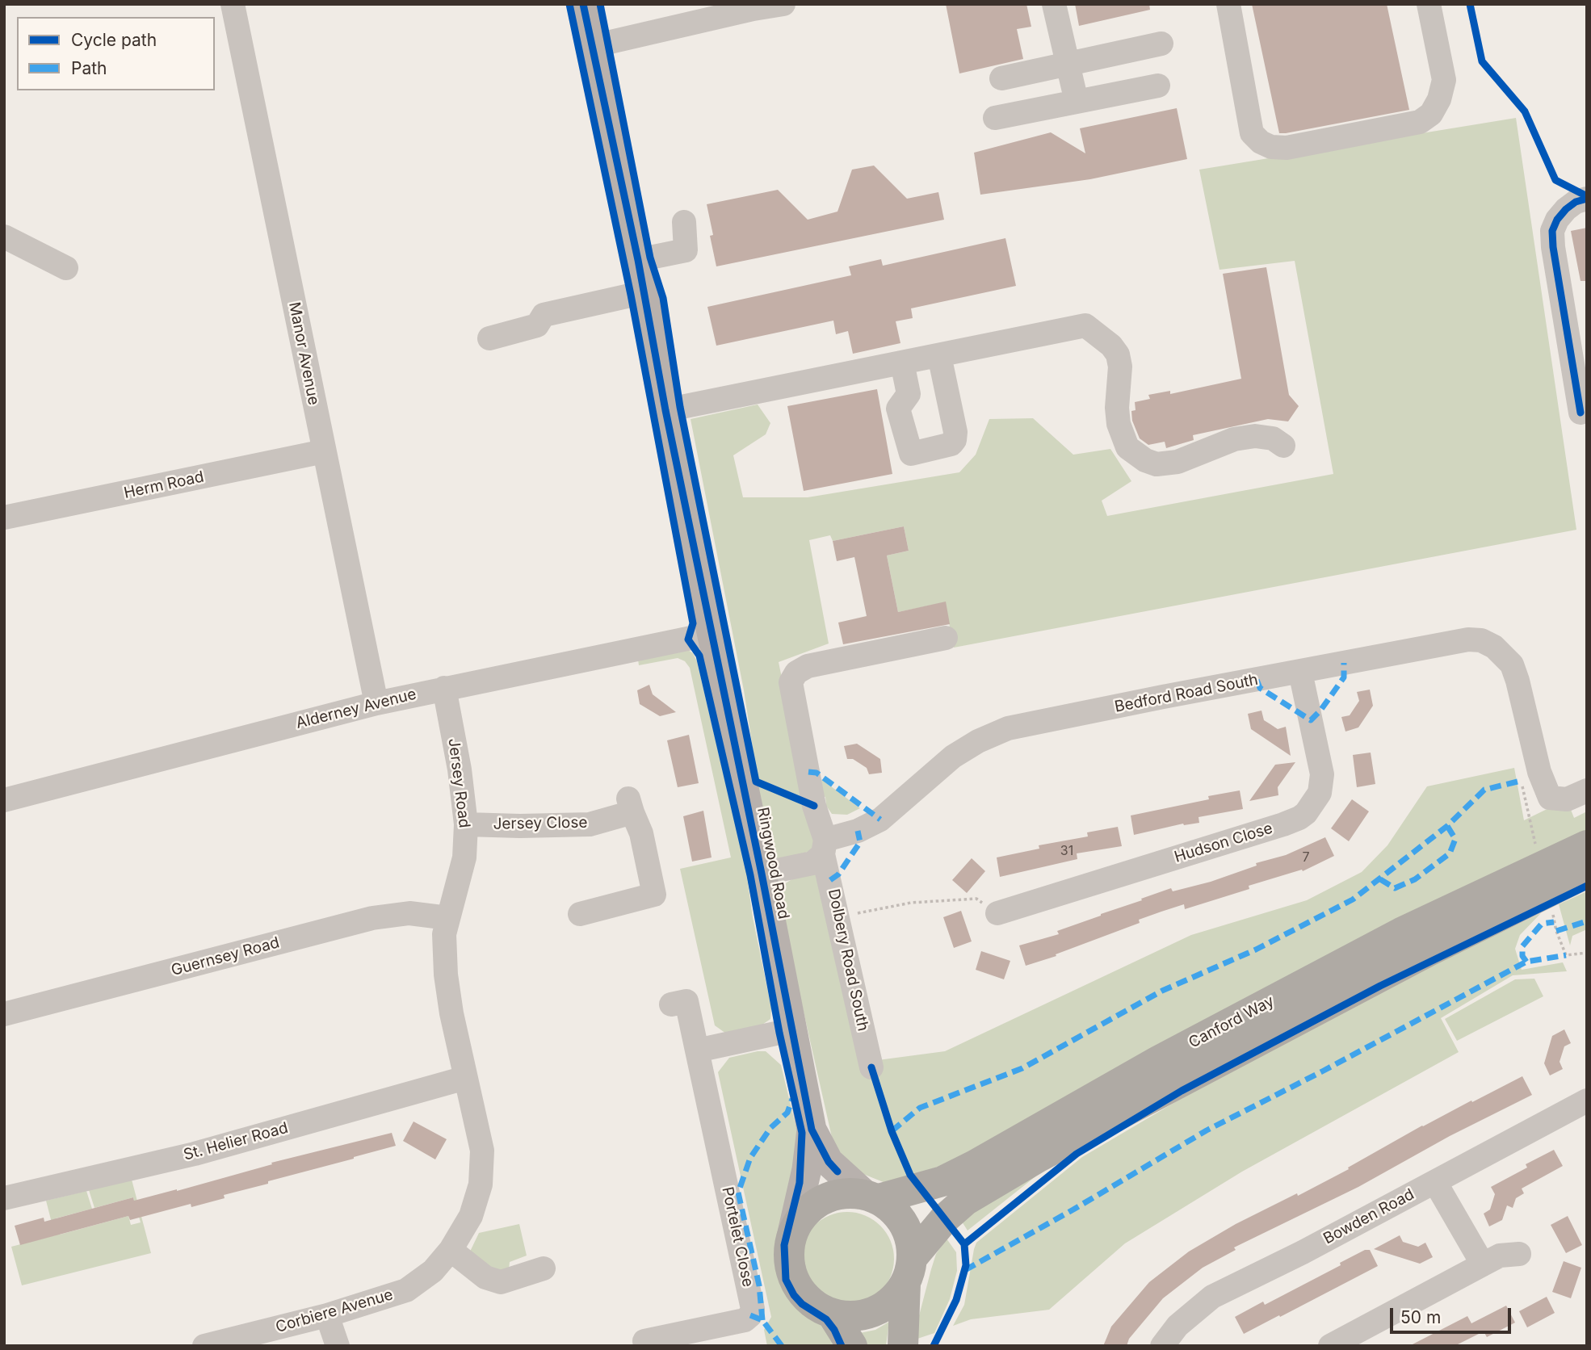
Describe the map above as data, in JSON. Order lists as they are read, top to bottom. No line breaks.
{"streets":{"highway":["Canford Way"],"main road":["Ringwood Road"],"street":["Manor Avenue","Herm Road","Bedford Road South","Alderney Avenue","Jersey Road","Jersey Close","Hudson Close","Guernsey Road","Dolbery Road South","St. Helier Road","Bowden Road","Portelet Close","Corbiere Avenue"]},"crossings":[["Manor Avenue","Herm Road"],["Manor Avenue","Alderney Avenue"],["Bedford Road South","Hudson Close"],["Bedford Road South","Ringwood Road"],["Bedford Road South","Dolbery Road South"],["Alderney Avenue","Jersey Road"],["Alderney Avenue","Ringwood Road"],["Jersey Road","Jersey Close"],["Jersey Road","Guernsey Road"],["Jersey Road","St. Helier Road"],["Jersey Road","Corbiere Avenue"],["Ringwood Road","Canford Way"],["St. Helier Road","Corbiere Avenue"]],"house_numbers":["31","7"],"legend":["Cycle path","Path"],"scale_bar":"50 m"}
